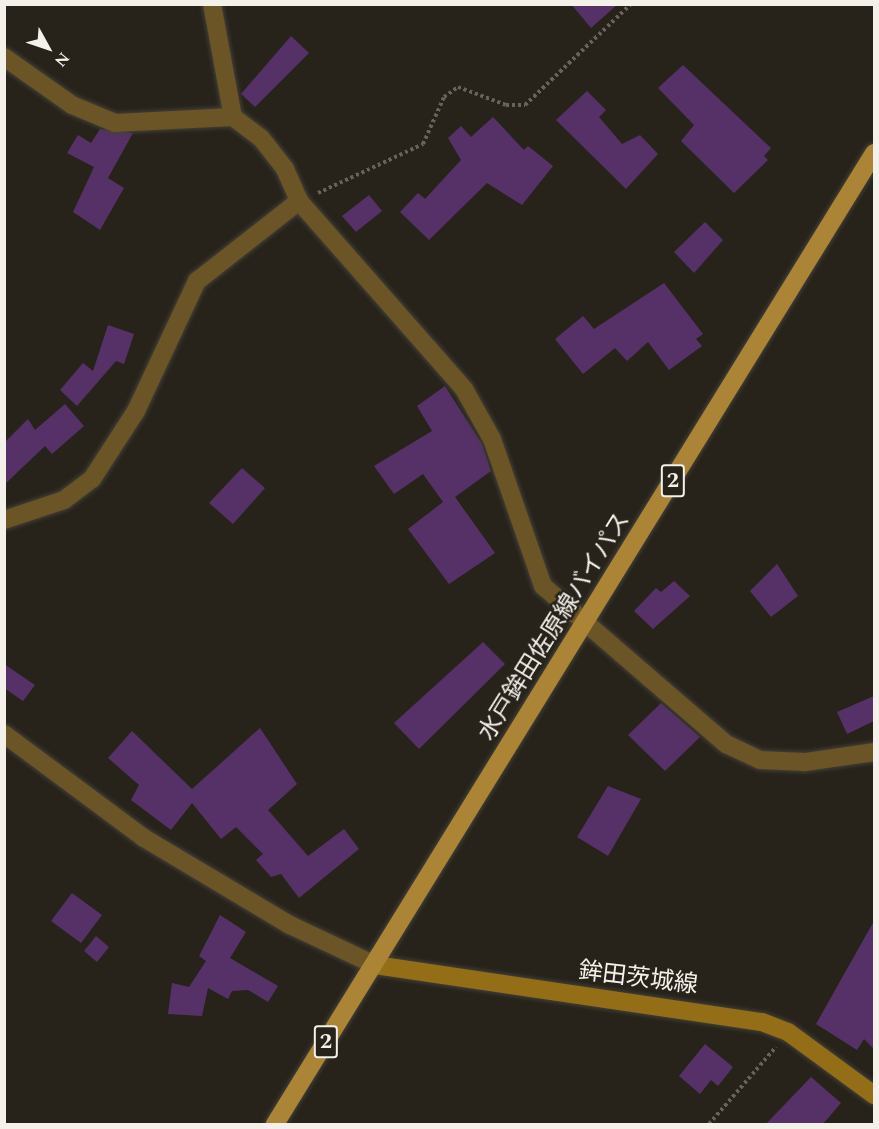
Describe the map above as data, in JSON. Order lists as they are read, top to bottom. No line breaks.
{"streets":{"main road":["2","水戸鉾田佐原線バイパス","鉾田茨城線"]},"crossings":[["水戸鉾田佐原線バイパス","鉾田茨城線"]],"north":"bottom right"}
